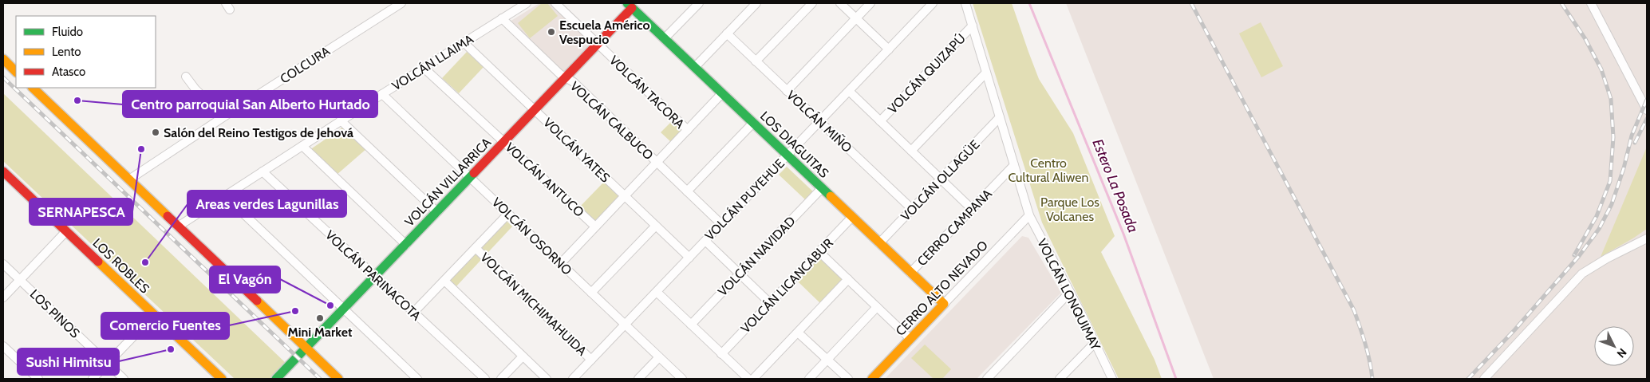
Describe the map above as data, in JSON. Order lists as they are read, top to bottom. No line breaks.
{"streets":{"street":["VOLCÁN LLAIMA","COLCURA","VOLCÁN QUIZAPÚ","VOLCÁN TACORA","VOLCÁN CALBUCO","VOLCÁN MIÑO","LOS DIAGUITAS","VOLCÁN YATES","VOLCÁN ANTUCO","VOLCÁN OLLAGÜE","VOLCÁN VILLARRICA","VOLCÁN PUYEHUE","CERRO CAMPANA","VOLCÁN OSORNO","VOLCÁN NAVIDAD","LOS ROBLES","VOLCÁN PARINACOTA","VOLCÁN LICANCABUR","CERRO ALTO NEVADO","VOLCÁN LONQUIMAY","VOLCÁN MICHIMAHUIDA","LOS PINOS"]},"crossings":[["VOLCÁN LLAIMA","VOLCÁN CALBUCO"],["VOLCÁN LLAIMA","VOLCÁN YATES"],["VOLCÁN LLAIMA","VOLCÁN ANTUCO"],["VOLCÁN LLAIMA","VOLCÁN OSORNO"],["VOLCÁN LLAIMA","VOLCÁN PARINACOTA"],["VOLCÁN QUIZAPÚ","VOLCÁN LONQUIMAY"],["VOLCÁN TACORA","VOLCÁN VILLARRICA"],["VOLCÁN CALBUCO","VOLCÁN VILLARRICA"],["VOLCÁN CALBUCO","VOLCÁN PUYEHUE"],["VOLCÁN MIÑO","VOLCÁN OLLAGÜE"],["VOLCÁN MIÑO","VOLCÁN PUYEHUE"],["LOS DIAGUITAS","VOLCÁN OLLAGÜE"],["LOS DIAGUITAS","VOLCÁN VILLARRICA"],["LOS DIAGUITAS","VOLCÁN PUYEHUE"],["LOS DIAGUITAS","CERRO CAMPANA"],["LOS DIAGUITAS","VOLCÁN NAVIDAD"],["LOS DIAGUITAS","VOLCÁN LICANCABUR"],["LOS DIAGUITAS","CERRO ALTO NEVADO"],["VOLCÁN YATES","VOLCÁN VILLARRICA"],["VOLCÁN YATES","VOLCÁN PUYEHUE"],["VOLCÁN ANTUCO","VOLCÁN VILLARRICA"],["VOLCÁN OLLAGÜE","VOLCÁN LONQUIMAY"],["VOLCÁN VILLARRICA","VOLCÁN OSORNO"],["VOLCÁN VILLARRICA","VOLCÁN PARINACOTA"],["VOLCÁN PUYEHUE","VOLCÁN OSORNO"],["VOLCÁN PUYEHUE","VOLCÁN MICHIMAHUIDA"],["CERRO CAMPANA","VOLCÁN LONQUIMAY"],["CERRO ALTO NEVADO","VOLCÁN LONQUIMAY"]],"water":["Estero La Posada"],"parks":["Centro Cultural Aliwen","Parque Los Volcanes"],"places":["Escuela Américo Vespucio","Centro parroquial San Alberto Hurtado","Salón del Reino Testigos de Jehová","SERNAPESCA","Areas verdes Lagunillas","El Vagón","Comercio Fuentes","Mini Market","Sushi Himitsu"],"legend":["Fluido","Lento","Atasco"],"north":"bottom right"}
